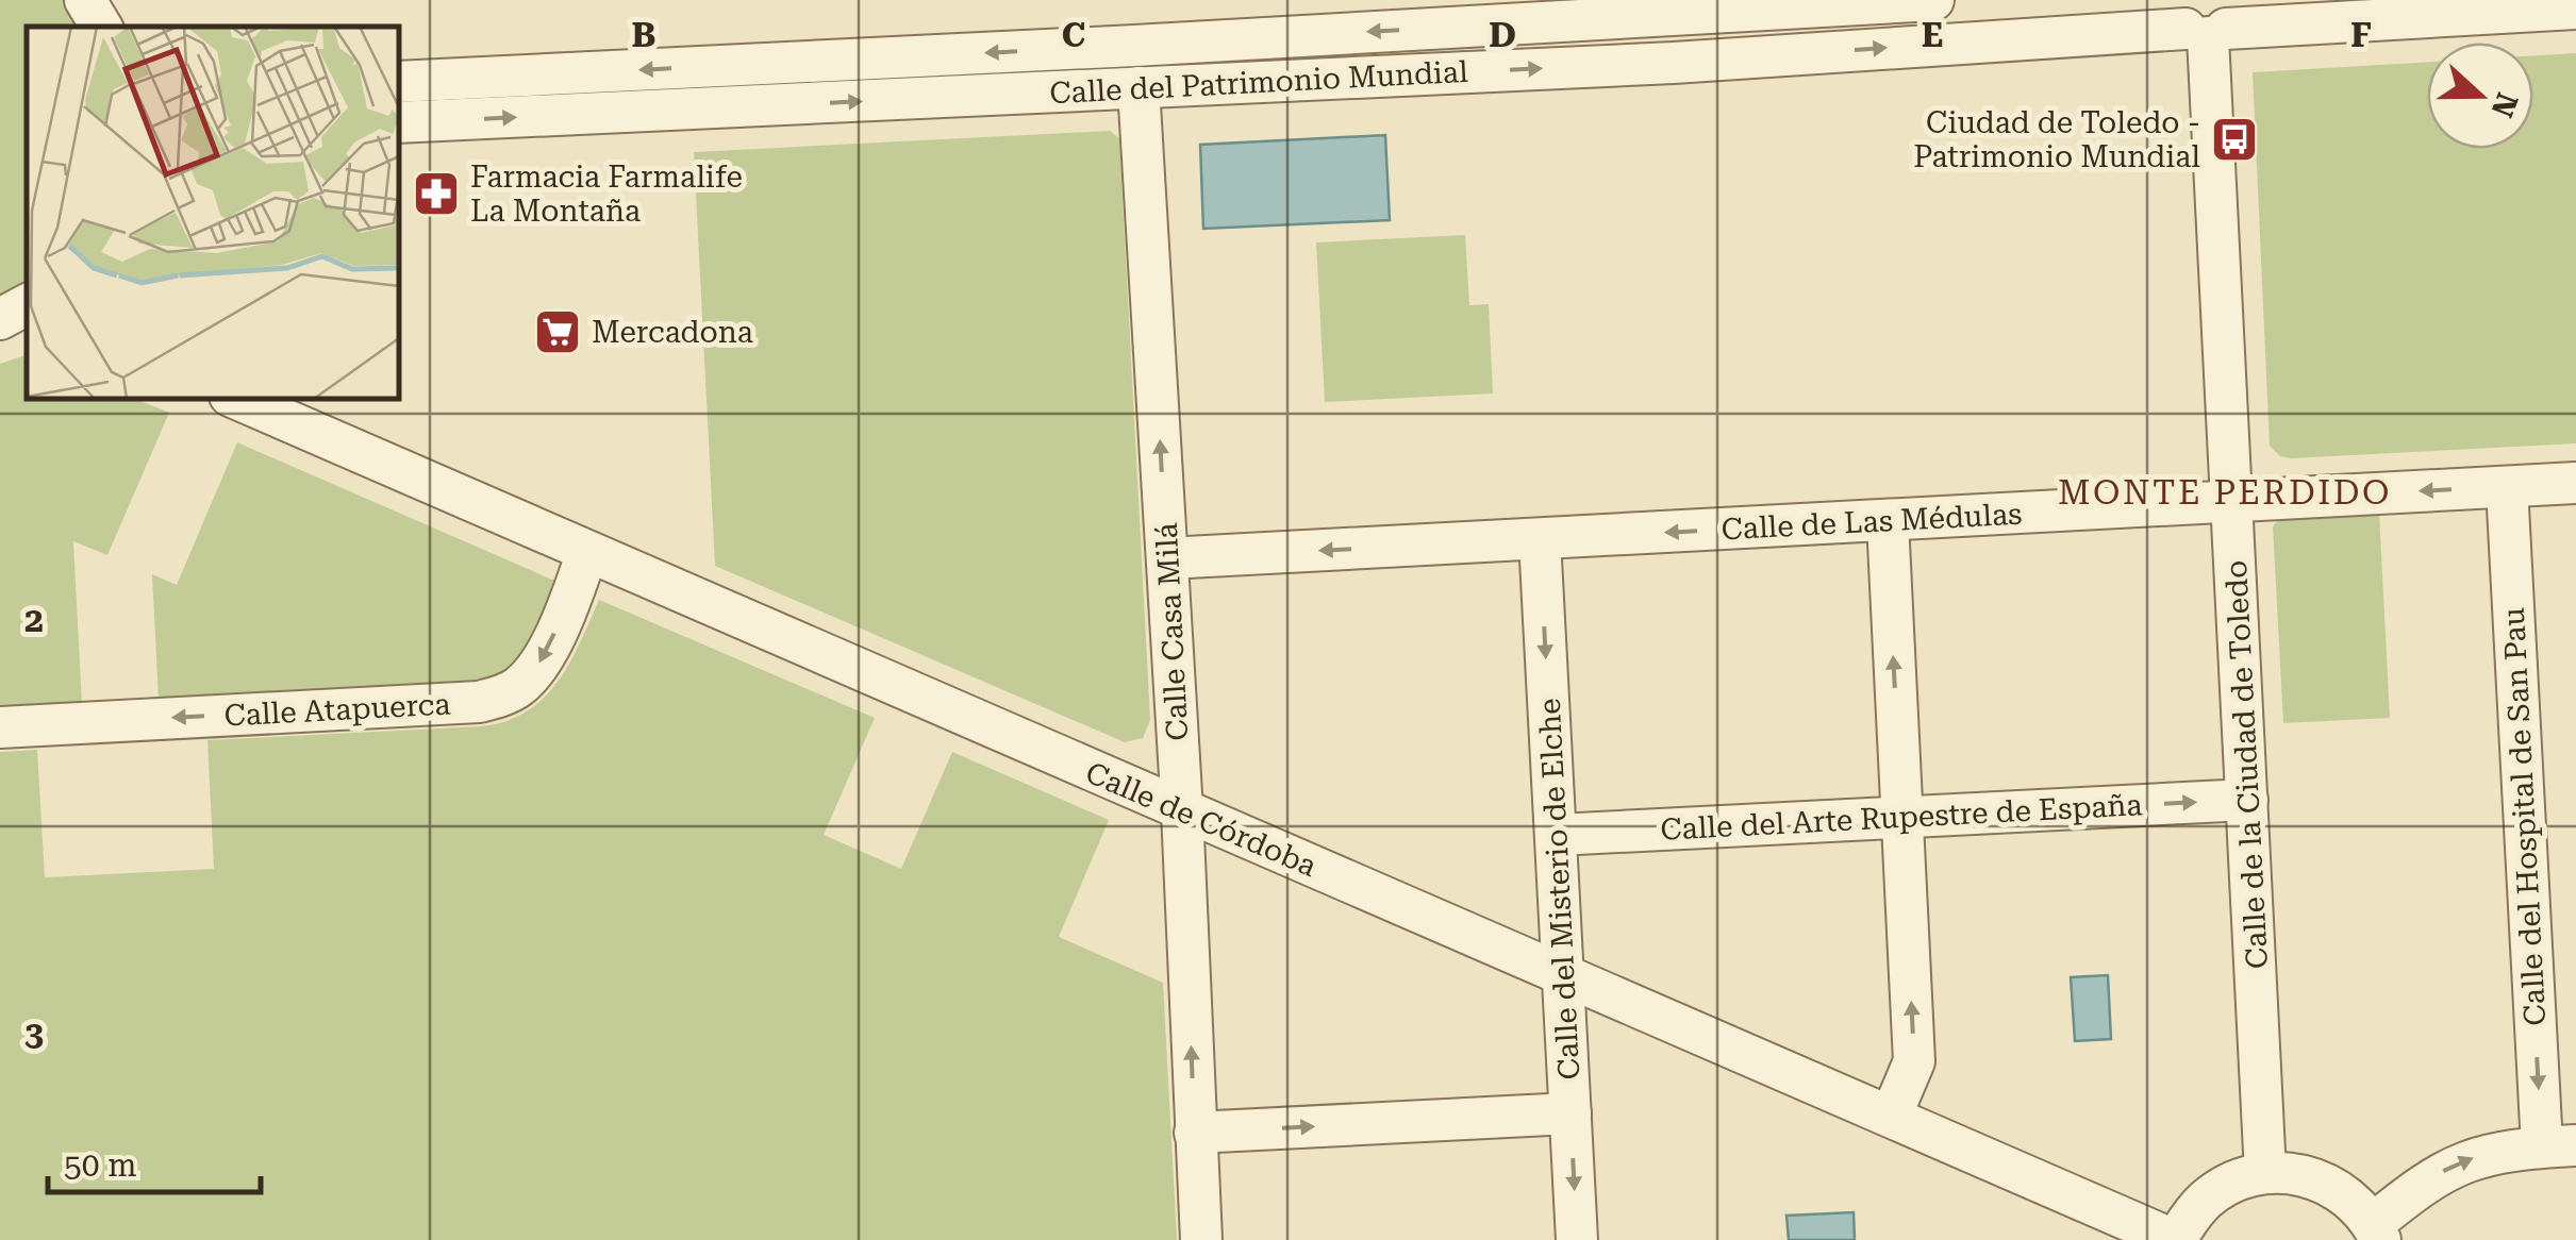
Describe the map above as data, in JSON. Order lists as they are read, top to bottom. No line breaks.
{"streets":{"street":["Calle del Patrimonio Mundial","Calle de Las Médulas","Calle Casa Milá","Calle Atapuerca","Calle de la Ciudad de Toledo","Calle del Arte Rupestre de España","Calle del Hospital de San Pau","Calle de Córdoba","Calle del Misterio de Elche"]},"crossings":[["Calle del Patrimonio Mundial","Calle Casa Milá"],["Calle del Patrimonio Mundial","Calle de la Ciudad de Toledo"],["Calle de Las Médulas","Calle Casa Milá"],["Calle de Las Médulas","Calle de la Ciudad de Toledo"],["Calle de Las Médulas","Calle del Hospital de San Pau"],["Calle de Las Médulas","Calle del Misterio de Elche"],["Calle Casa Milá","Calle de Córdoba"],["Calle Atapuerca","Calle de Córdoba"],["Calle de la Ciudad de Toledo","Calle del Arte Rupestre de España"],["Calle del Arte Rupestre de España","Calle del Misterio de Elche"],["Calle de Córdoba","Calle del Misterio de Elche"]],"one_way":["Calle de Las Médulas","Calle Casa Milá","Calle Atapuerca","Calle del Arte Rupestre de España","Calle del Hospital de San Pau"],"districts":["MONTE PERDIDO"],"places":{"bus stop":["Ciudad de Toledo - Patrimonio Mundial"],"pharmacy":["Farmacia Farmalife La Montaña"],"supermarket":["Mercadona"]},"scale_bar":"50 m","north":"right","grid":{"columns":["B","C","D","E","F"],"rows":["2","3"]}}
